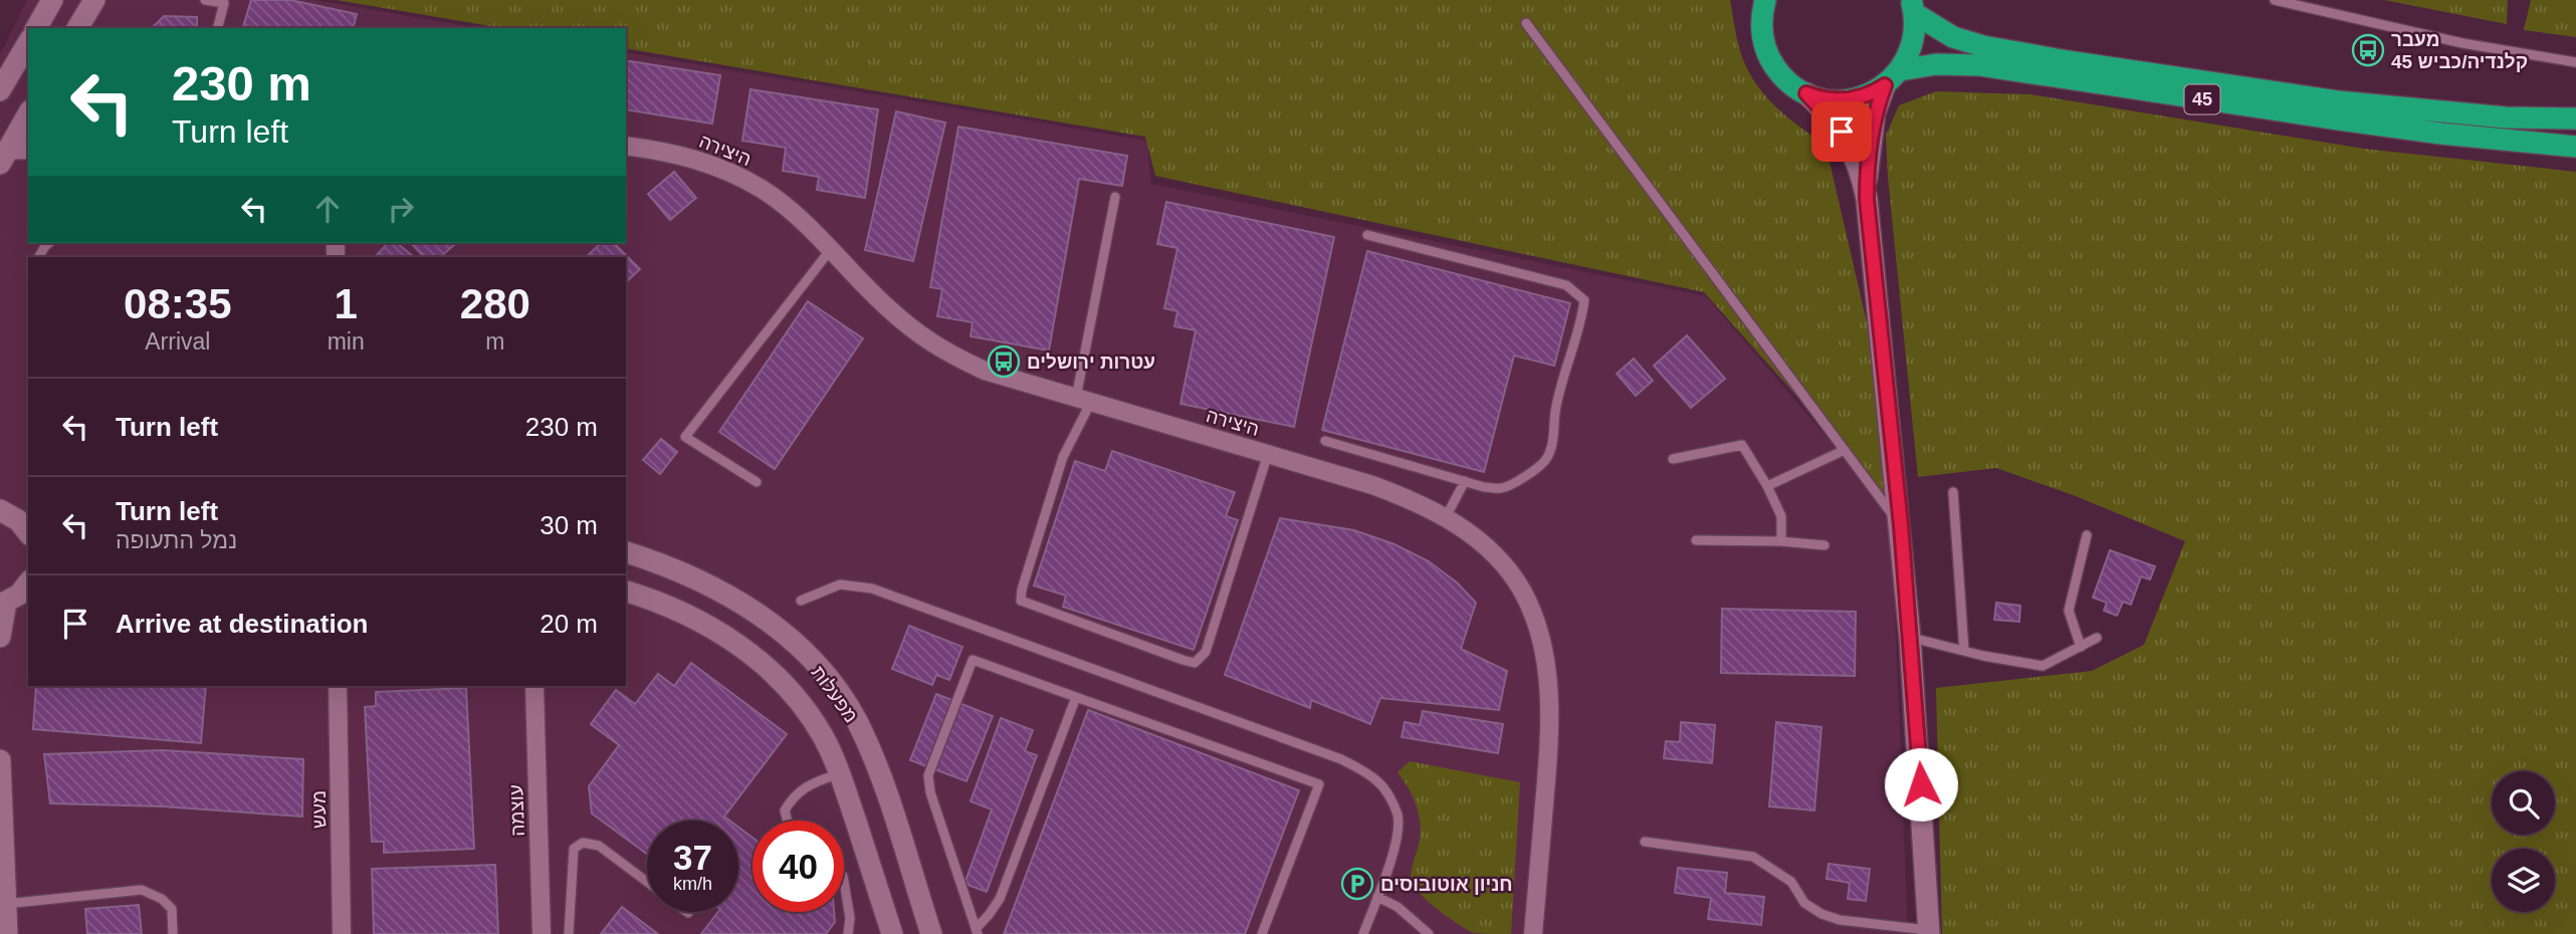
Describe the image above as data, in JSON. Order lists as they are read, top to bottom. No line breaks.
{"streets":{"highway":["45"],"street":["היצירה","מפעלות","מעש","עוצמה"]},"places":{"bus stop":["מעבר קלנדיה/כביש 45","עטרות ירושלים"],"parking":["חניון אוטובוסים"]},"page":{"turn":["230 m","Turn left"],"eta":["08:35","Arrival","1","min","280","m"],"list":[{"name":"Turn left","value":"230 m"},{"name":"Turn left","note":"נמל התעופה","value":"30 m"},{"name":"Arrive at destination","value":"20 m"}],"speed":"37 km/h","limit":"40"}}
